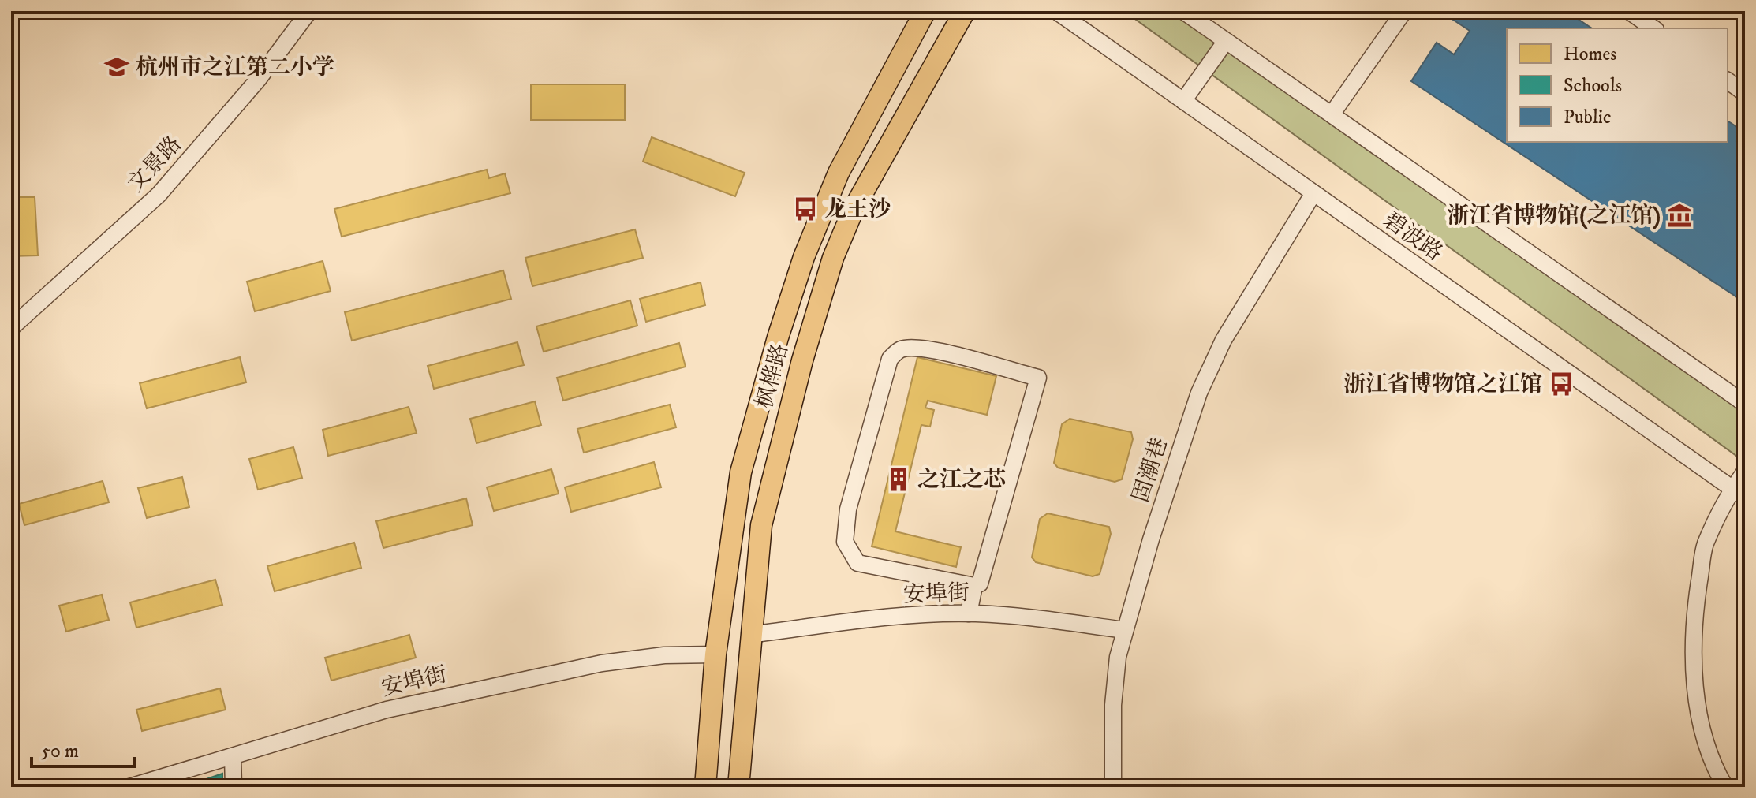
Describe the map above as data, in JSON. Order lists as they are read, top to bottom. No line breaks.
{"streets":{"main road":["枫桦路"],"street":["文景路","碧波路","固潮巷","安埠街"]},"crossings":[["碧波路","固潮巷"],["枫桦路","安埠街"],["固潮巷","安埠街"]],"places":{"school or university":["杭州市之江第二小学"],"bus stop":["龙王沙","浙江省博物馆之江馆"],"museum":["浙江省博物馆(之江馆)"],"building":["之江之芯"]},"legend":["Homes","Schools","Public"],"scale_bar":"50 m"}
